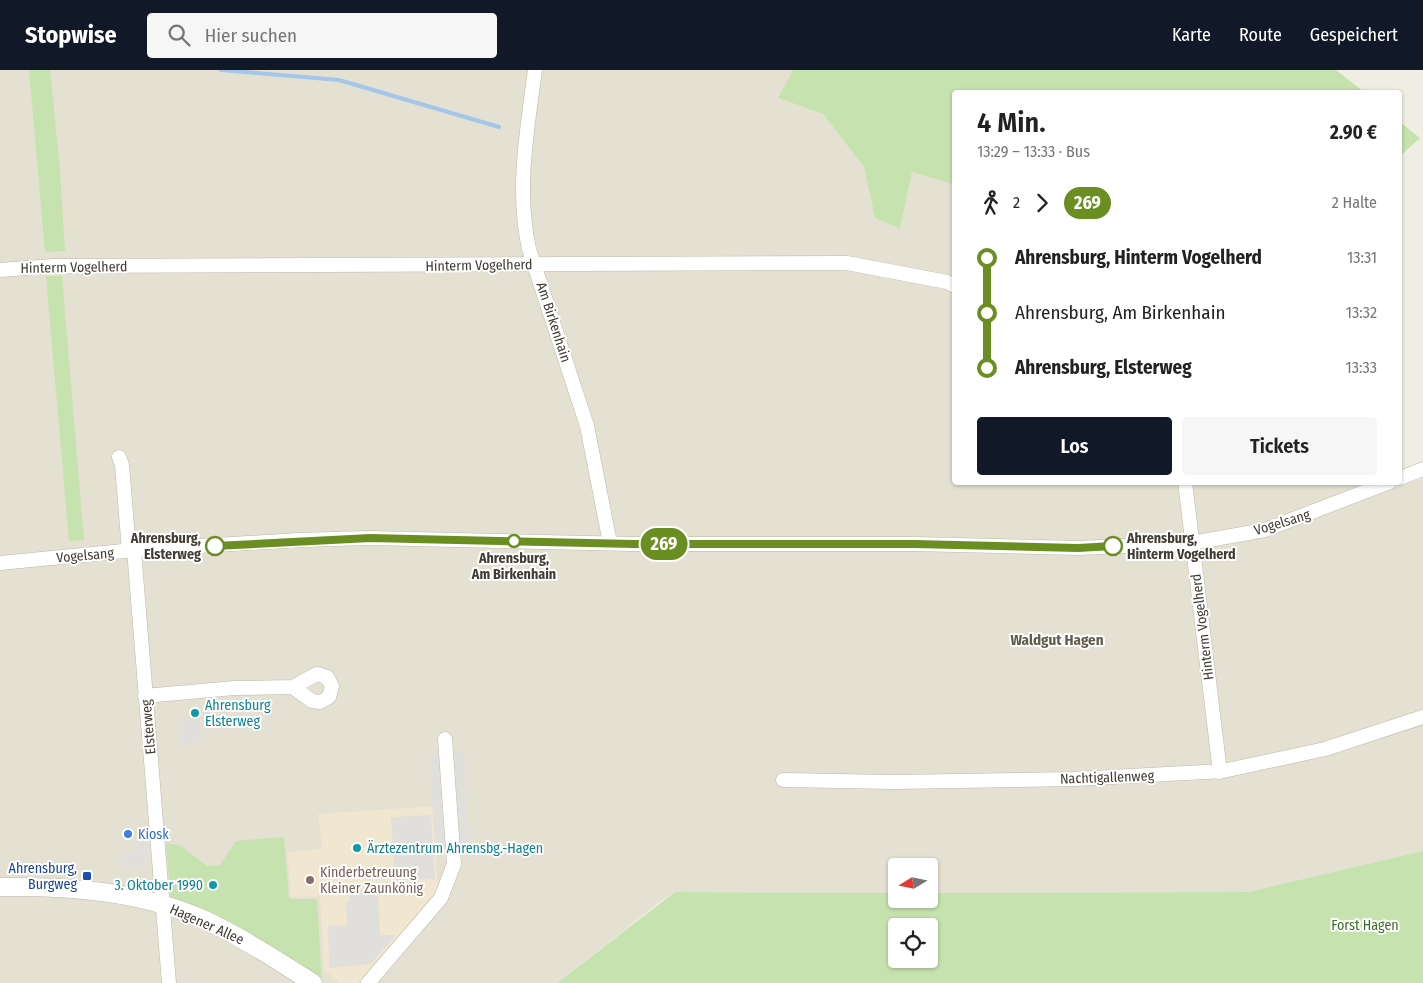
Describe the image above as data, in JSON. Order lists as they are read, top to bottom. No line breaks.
{"streets":{"street":["Hinterm Vogelherd","Am Birkenhain","Vogelsang","Elsterweg","Nachtigallenweg","Hagener Allee"]},"crossings":[["Hinterm Vogelherd","Am Birkenhain"],["Hinterm Vogelherd","Vogelsang"],["Hinterm Vogelherd","Nachtigallenweg"],["Am Birkenhain","Vogelsang"],["Vogelsang","Elsterweg"],["Elsterweg","Hagener Allee"]],"districts":["Waldgut Hagen"],"parks":["Forst Hagen"],"places":{"other":["Ahrensburg, Am Birkenhain","Ahrensburg, Elsterweg","Ahrensburg, Hinterm Vogelherd","Ahrensburg Elsterweg","Kiosk","Ärztezentrum Ahrensbg.-Hagen","Kinderbetreuung Kleiner Zaunkönig","3. Oktober 1990"],"transit":["Ahrensburg, Burgweg"]},"lines":["bus line 269"],"north":"left","page":{"header":"Stopwise","search":"Hier suchen","nav":["Karte","Route","Gespeichert"],"on_map":"269","heading":["4 Min.","13:29 – 13:33 · Bus","2.90 €"],"legs":["2","269","2 Halte"],"list":[{"name":"Ahrensburg, Hinterm Vogelherd","value":"13:31"},{"name":"Ahrensburg, Am Birkenhain","value":"13:32"},{"name":"Ahrensburg, Elsterweg","value":"13:33"}],"buttons":["Los","Tickets"]}}
